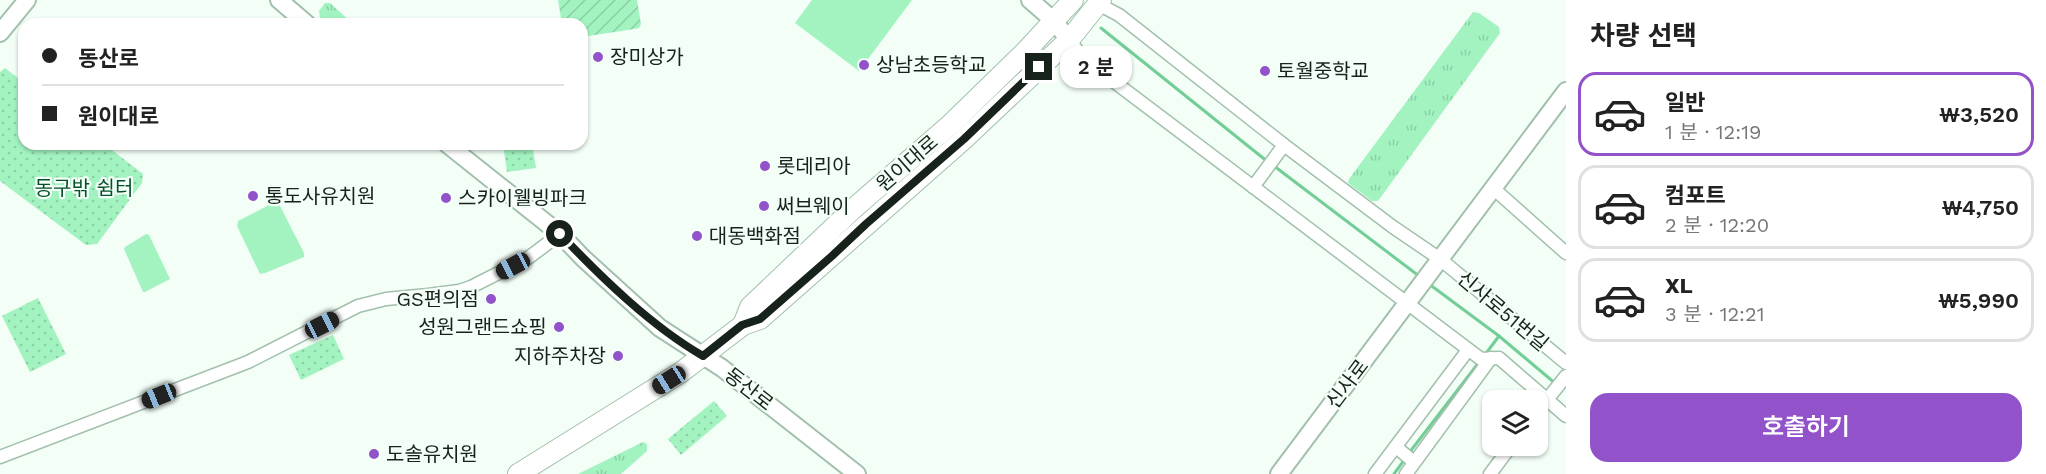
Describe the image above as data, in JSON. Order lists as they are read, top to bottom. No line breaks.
{"streets":{"main road":["원이대로","신사로","동산로"],"street":["신사로51번길"]},"crossings":[["원이대로","신사로51번길"],["원이대로","동산로"],["신사로51번길","신사로"]],"parks":["동구밖 쉼터"],"places":["장미상가","상남초등학교","토월중학교","롯데리아","통도사유치원","스카이웰빙파크","써브웨이","대동백화점","GS편의점","성원그랜드쇼핑","지하주차장","도솔유치원"],"page":{"heading":"차량 선택","banner":["동산로","원이대로"],"bubble":"2 분","list":[{"name":"일반","note":"1 분 · 12:19","value":"₩3,520"},{"name":"컴포트","note":"2 분 · 12:20","value":"₩4,750"},{"name":"XL","note":"3 분 · 12:21","value":"₩5,990"}],"buttons":"호출하기"}}
